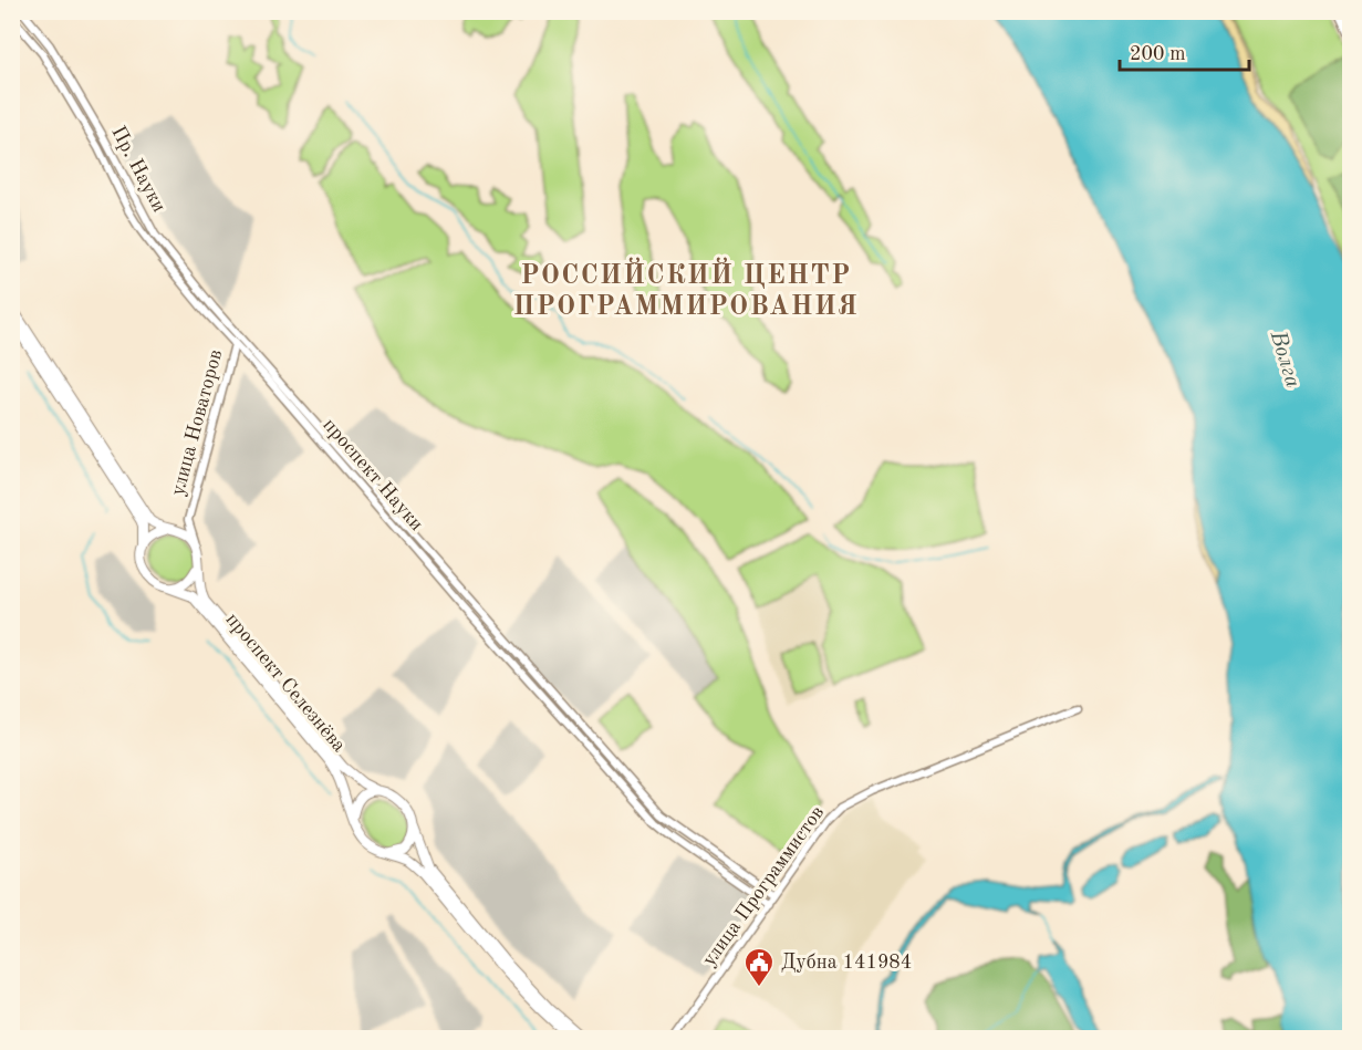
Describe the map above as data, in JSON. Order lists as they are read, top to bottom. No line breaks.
{"streets":{"main road":["проспект Селезнёва"],"street":["Пр. Науки","улица Новаторов","проспект Науки","улица Программистов"]},"crossings":[["Пр. Науки","улица Новаторов"],["Пр. Науки","проспект Науки"],["улица Новаторов","проспект Науки"],["проспект Науки","улица Программистов"]],"districts":["РОССИЙСКИЙ ЦЕНТР ПРОГРАММИРОВАНИЯ"],"water":["Волга"],"places":{"public building":["Дубна 141984"]},"scale_bar":"200 m"}
